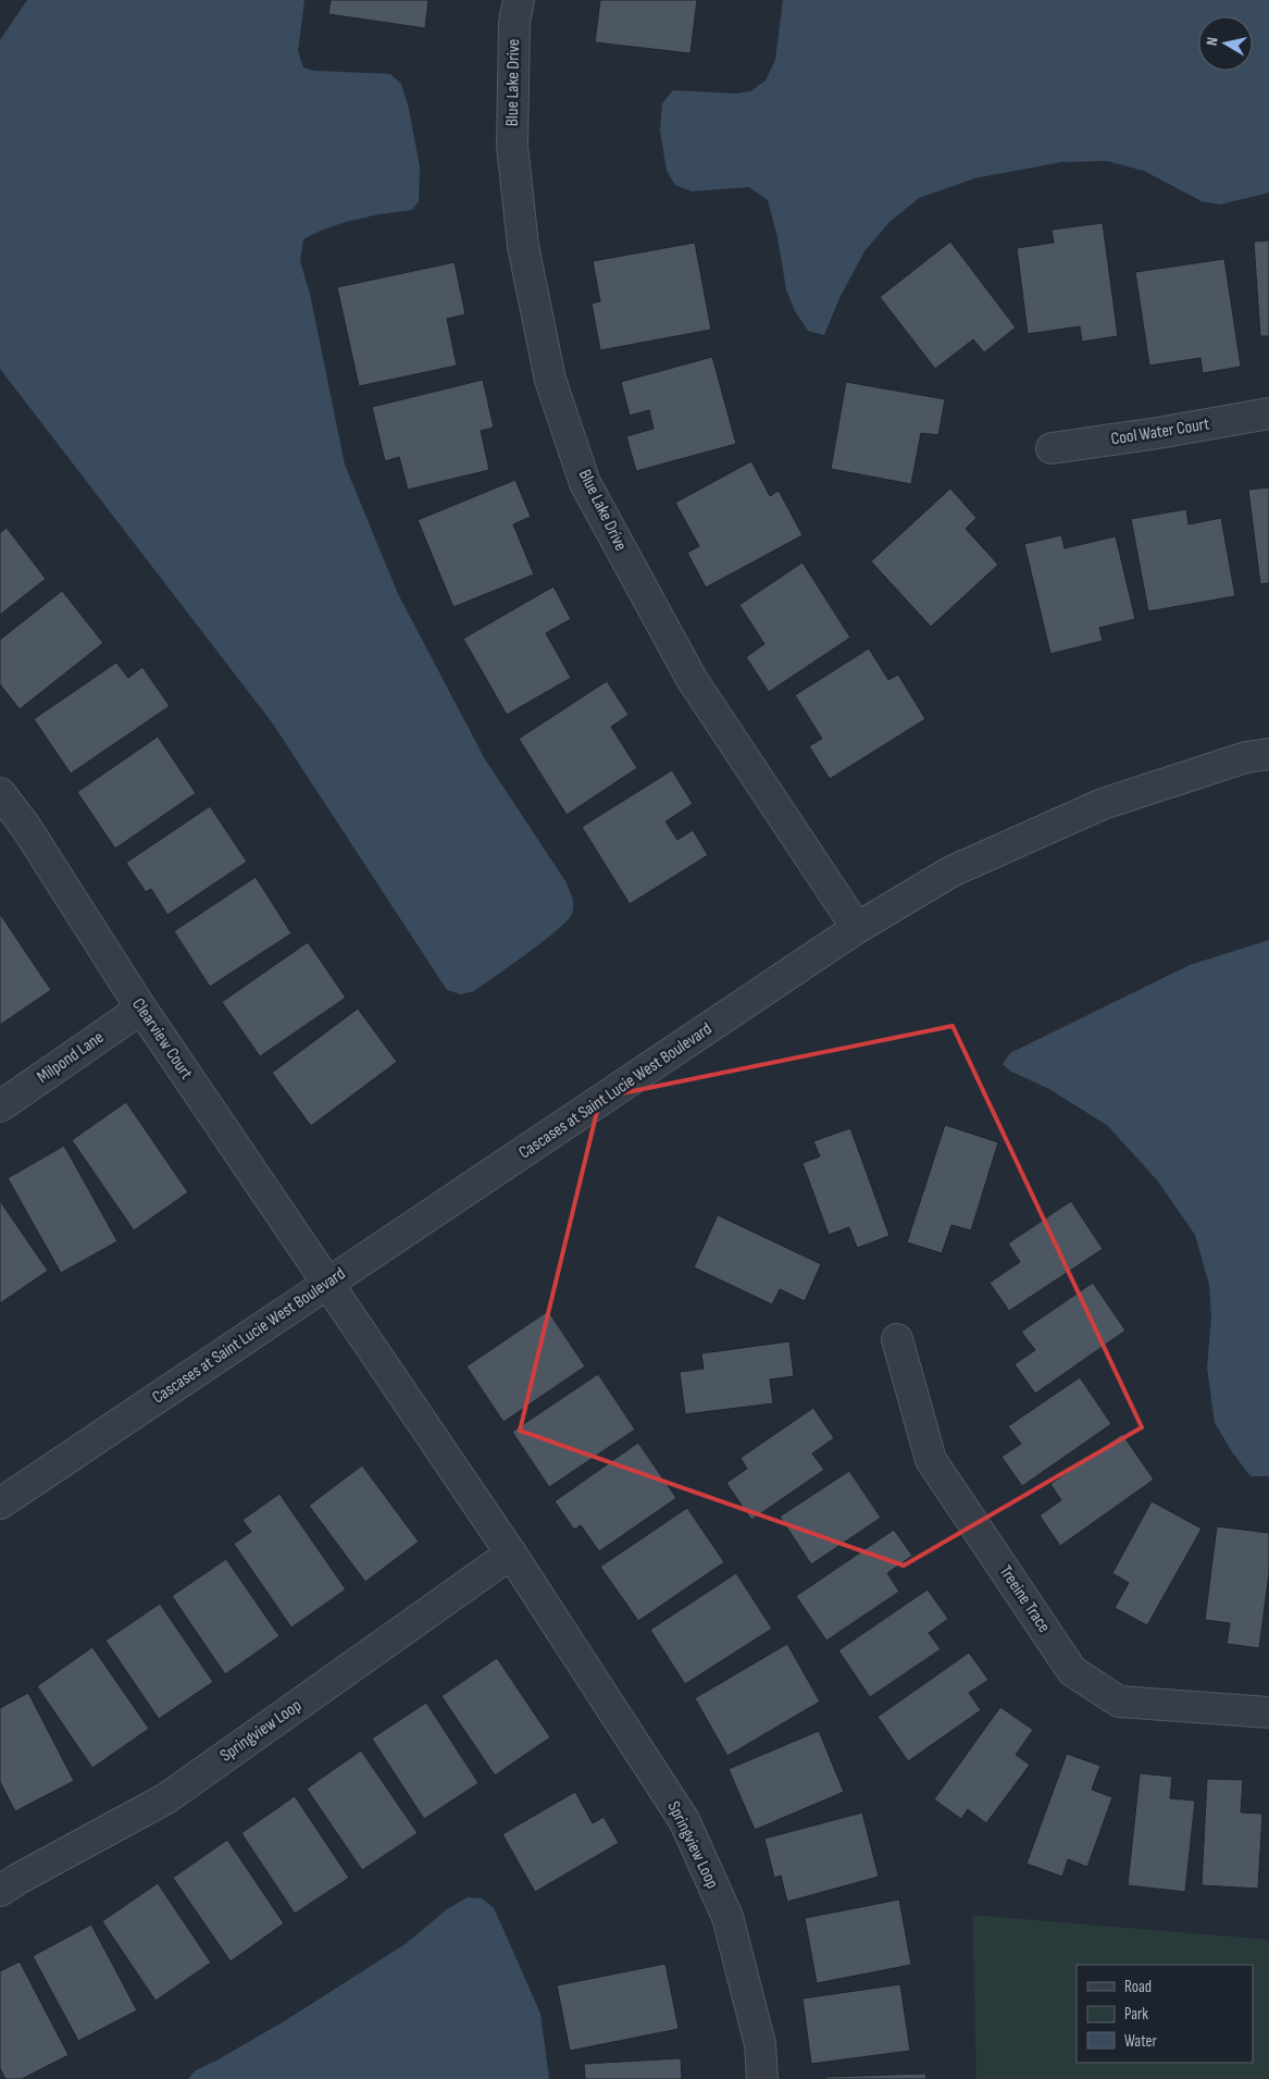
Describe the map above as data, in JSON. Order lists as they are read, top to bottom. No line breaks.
{"streets":{"street":["Blue Lake Drive","Cool Water Court","Clearview Court","Milpond Lane","Cascases at Saint Lucie West Boulevard","Treeine Trace","Springview Loop"]},"crossings":[["Blue Lake Drive","Cascases at Saint Lucie West Boulevard"],["Clearview Court","Milpond Lane"],["Clearview Court","Cascases at Saint Lucie West Boulevard"],["Clearview Court","Springview Loop"],["Cascases at Saint Lucie West Boulevard","Springview Loop"]],"legend":["Road","Park","Water"],"north":"left"}
